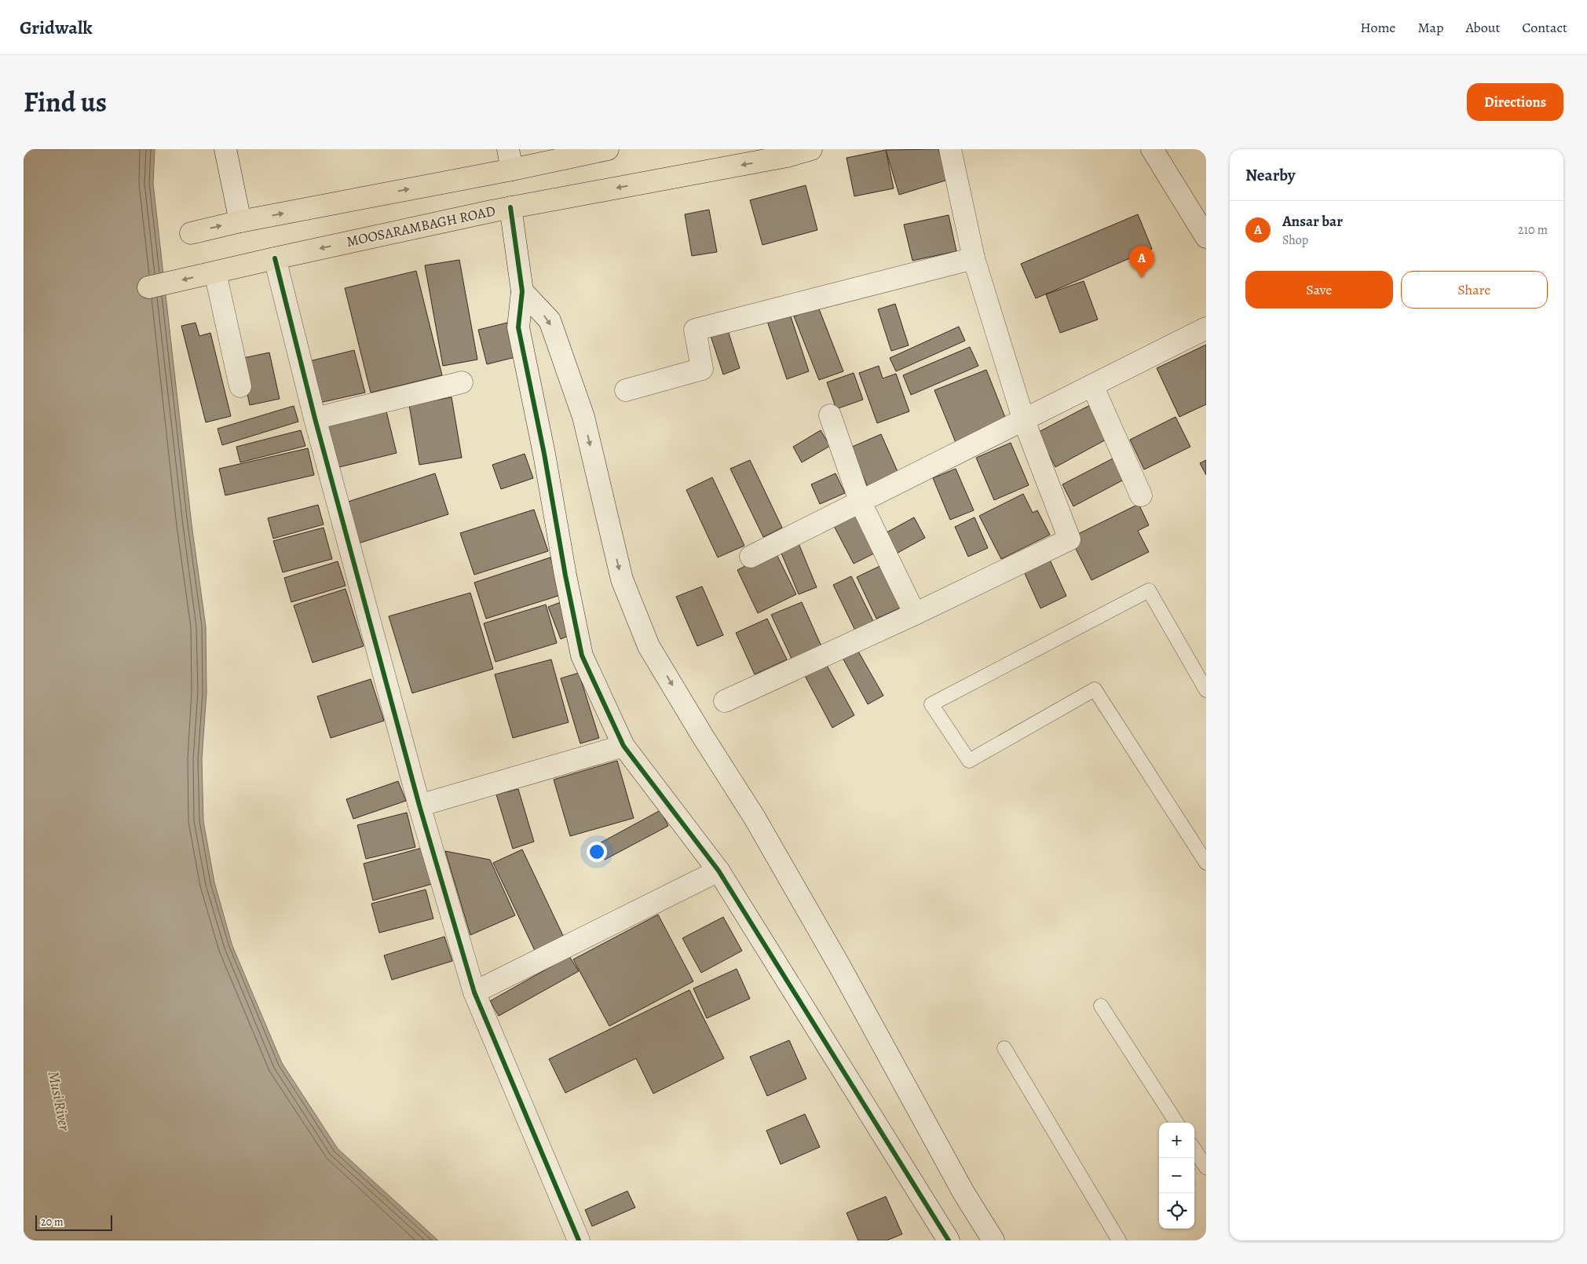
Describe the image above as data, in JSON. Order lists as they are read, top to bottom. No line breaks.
{"streets":{"main road":["MOOSARAMBAGH ROAD"]},"water":["Musi River"],"scale_bar":"20 m","page":{"header":"Gridwalk","nav":["Home","Map","About","Contact"],"title":"Find us","buttons":["Directions",["Save","Share"]],"heading":"Nearby","list":[{"mark":"A","name":"Ansar bar","note":"Shop","value":"210 m"}],"pins":"A","map_buttons":["+","−"],"scale":"20 m"}}
